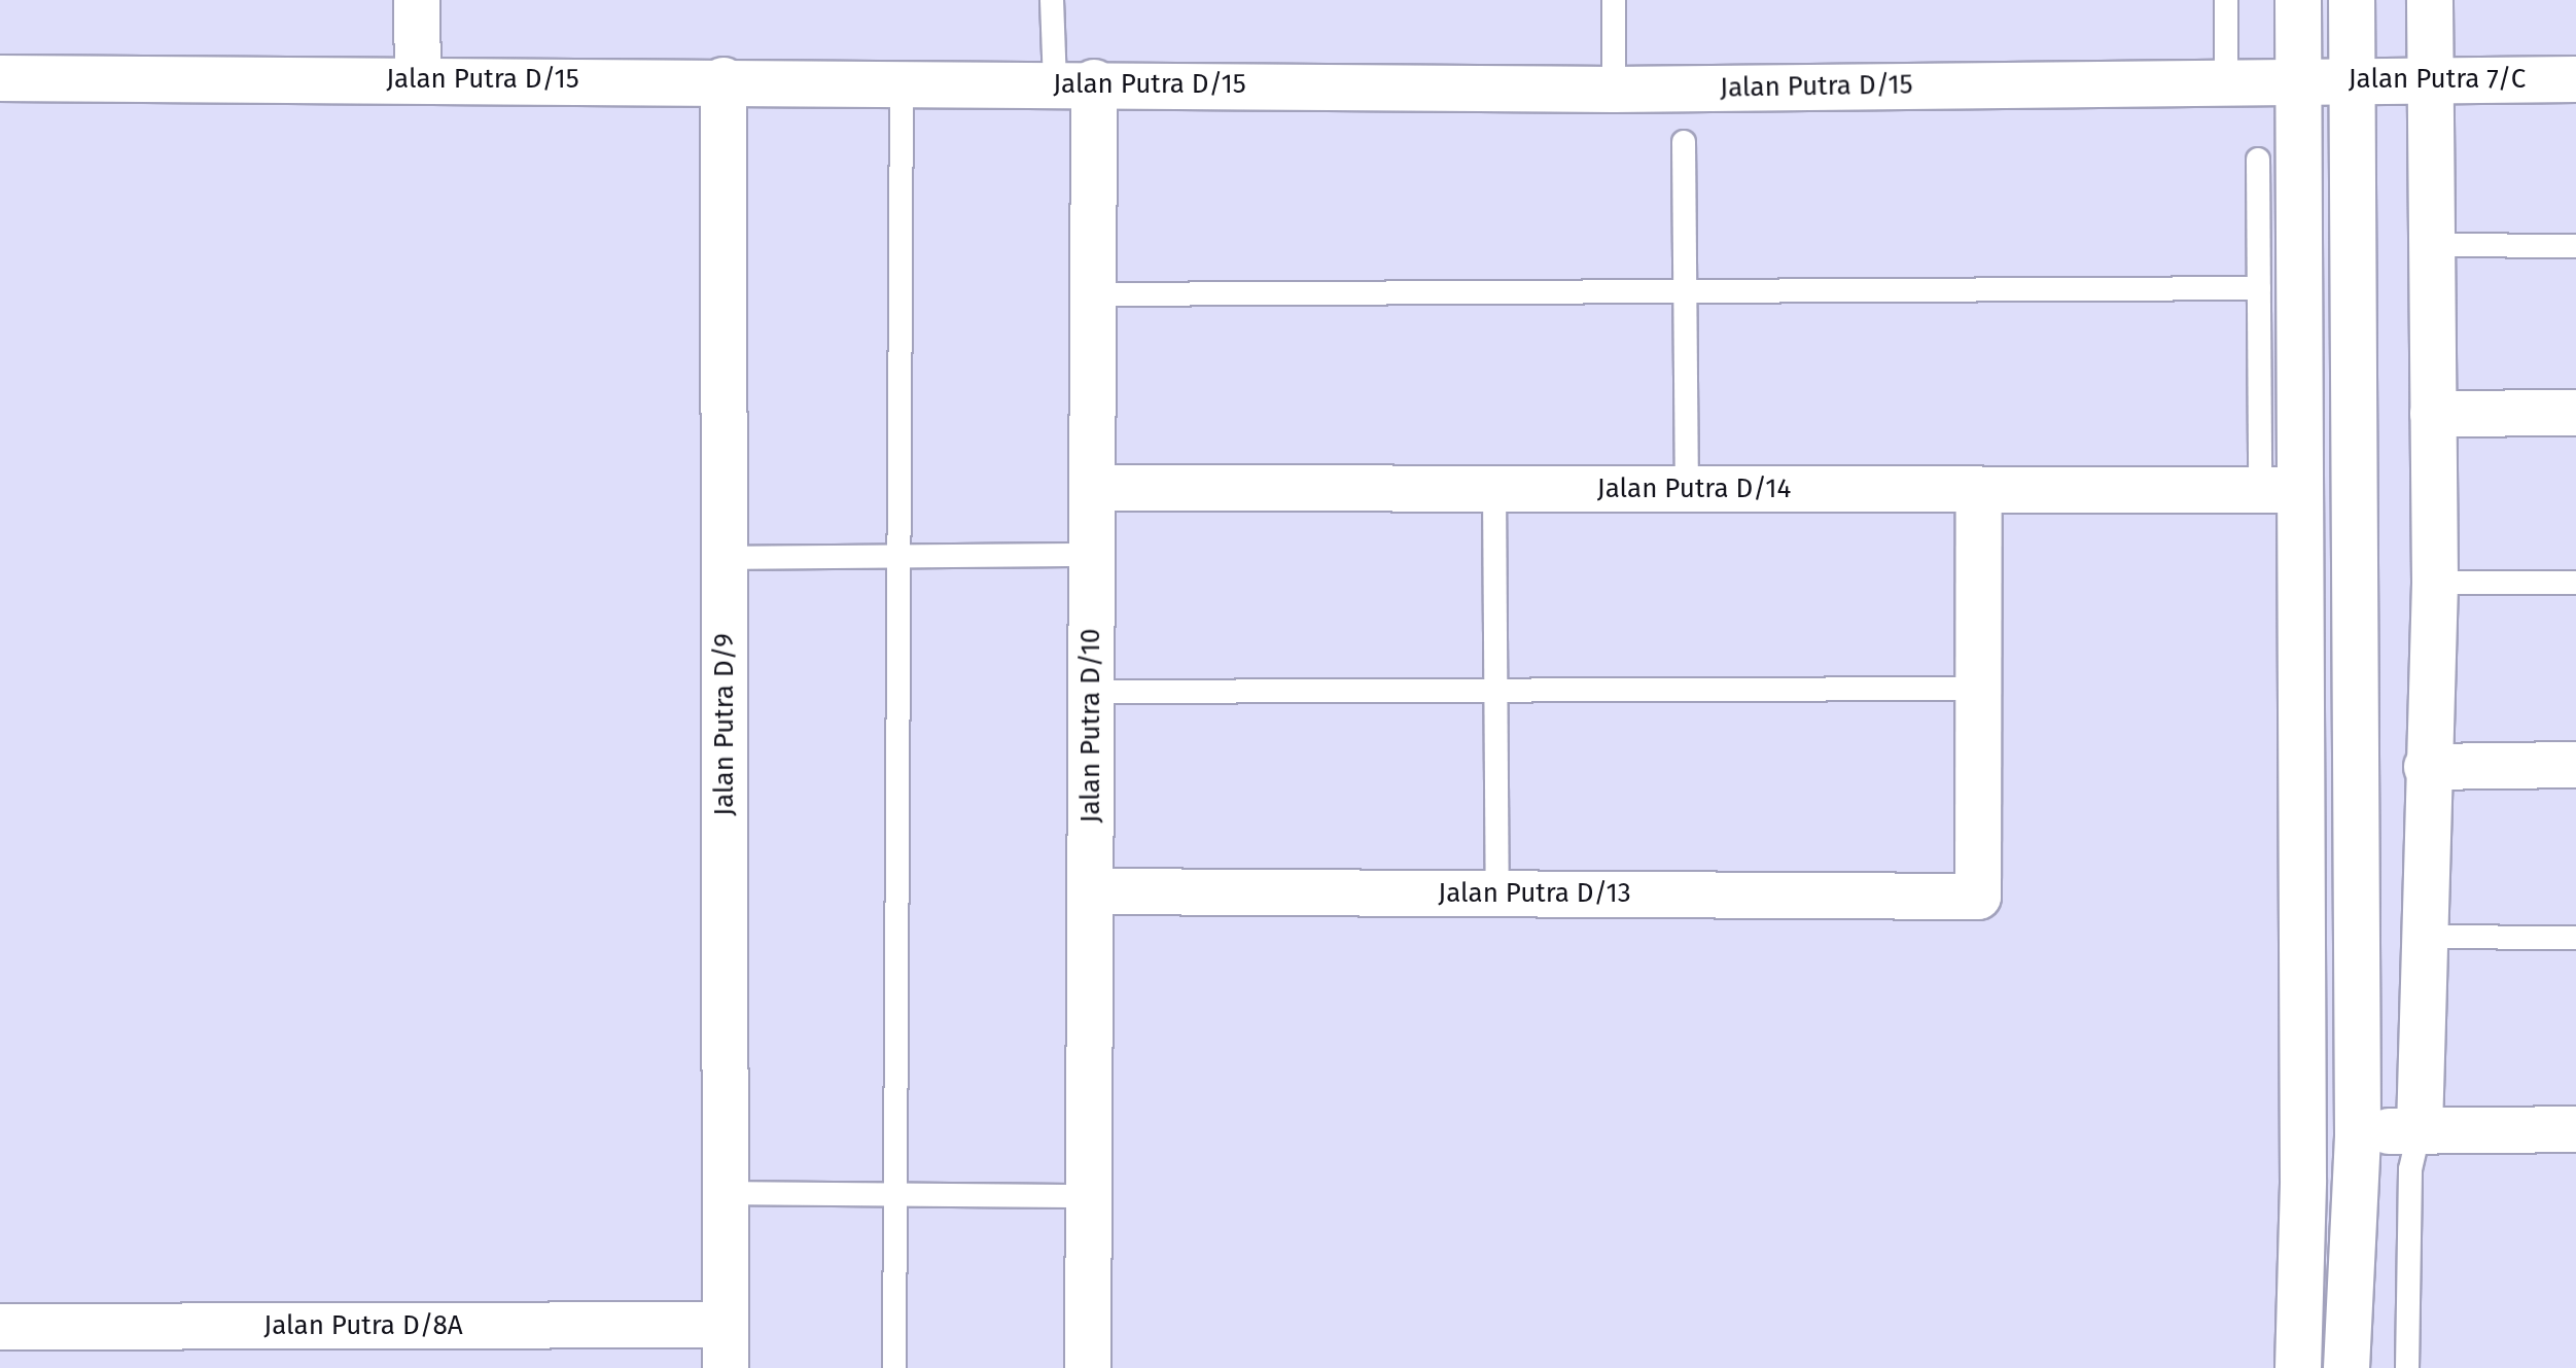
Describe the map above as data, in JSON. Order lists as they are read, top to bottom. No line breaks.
{"streets":{"street":["Jalan Putra D/15","Jalan Putra 7/C","Jalan Putra D/14","Jalan Putra D/9","Jalan Putra D/10","Jalan Putra D/13","Jalan Putra D/8A"]},"crossings":[["Jalan Putra D/15","Jalan Putra 7/C"],["Jalan Putra D/15","Jalan Putra D/9"],["Jalan Putra D/15","Jalan Putra D/10"],["Jalan Putra D/14","Jalan Putra D/10"],["Jalan Putra D/9","Jalan Putra D/8A"],["Jalan Putra D/10","Jalan Putra D/13"]]}
